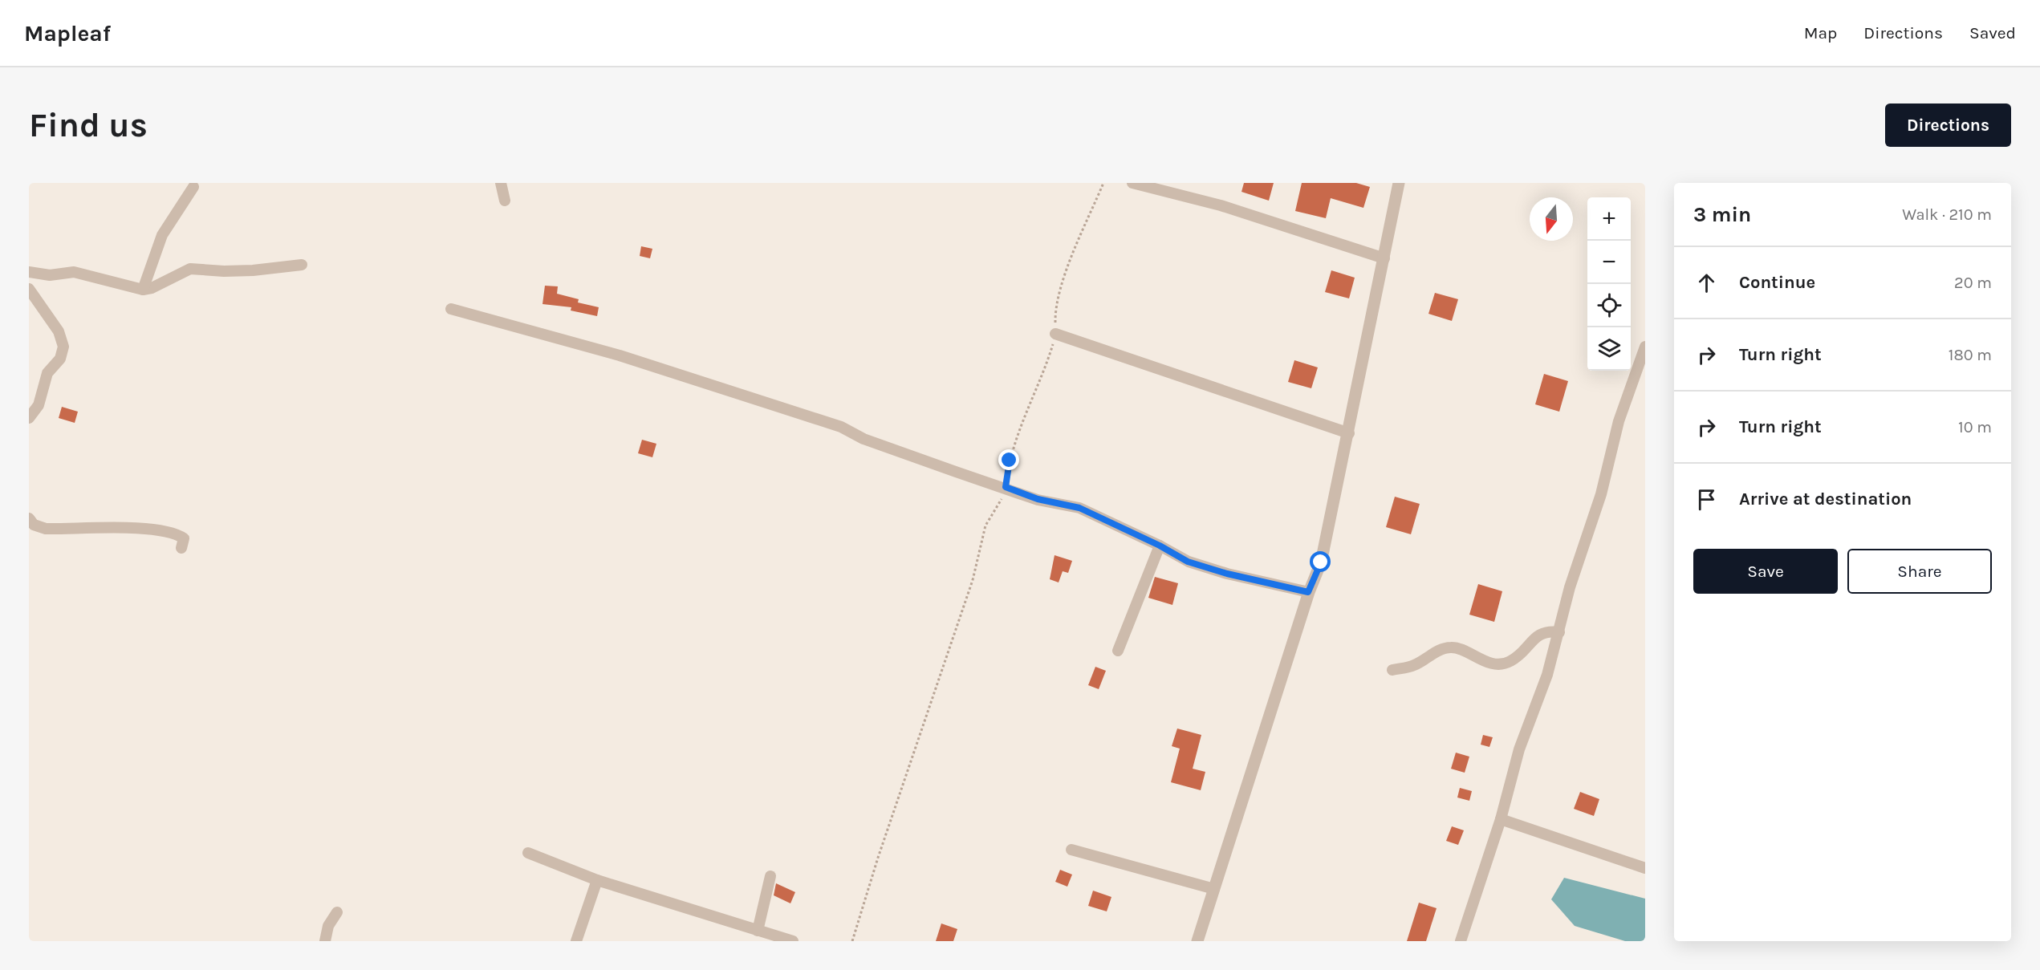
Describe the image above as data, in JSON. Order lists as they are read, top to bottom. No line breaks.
{"north":"bottom","page":{"header":"Mapleaf","nav":["Map","Directions","Saved"],"buttons":["Directions",["Save","Share"]],"title":"Find us","heading":["3 min","Walk · 210 m"],"map_buttons":["+","−"],"list":[["Continue","20 m"],["Turn right","180 m"],["Turn right","10 m"],"Arrive at destination"]}}
